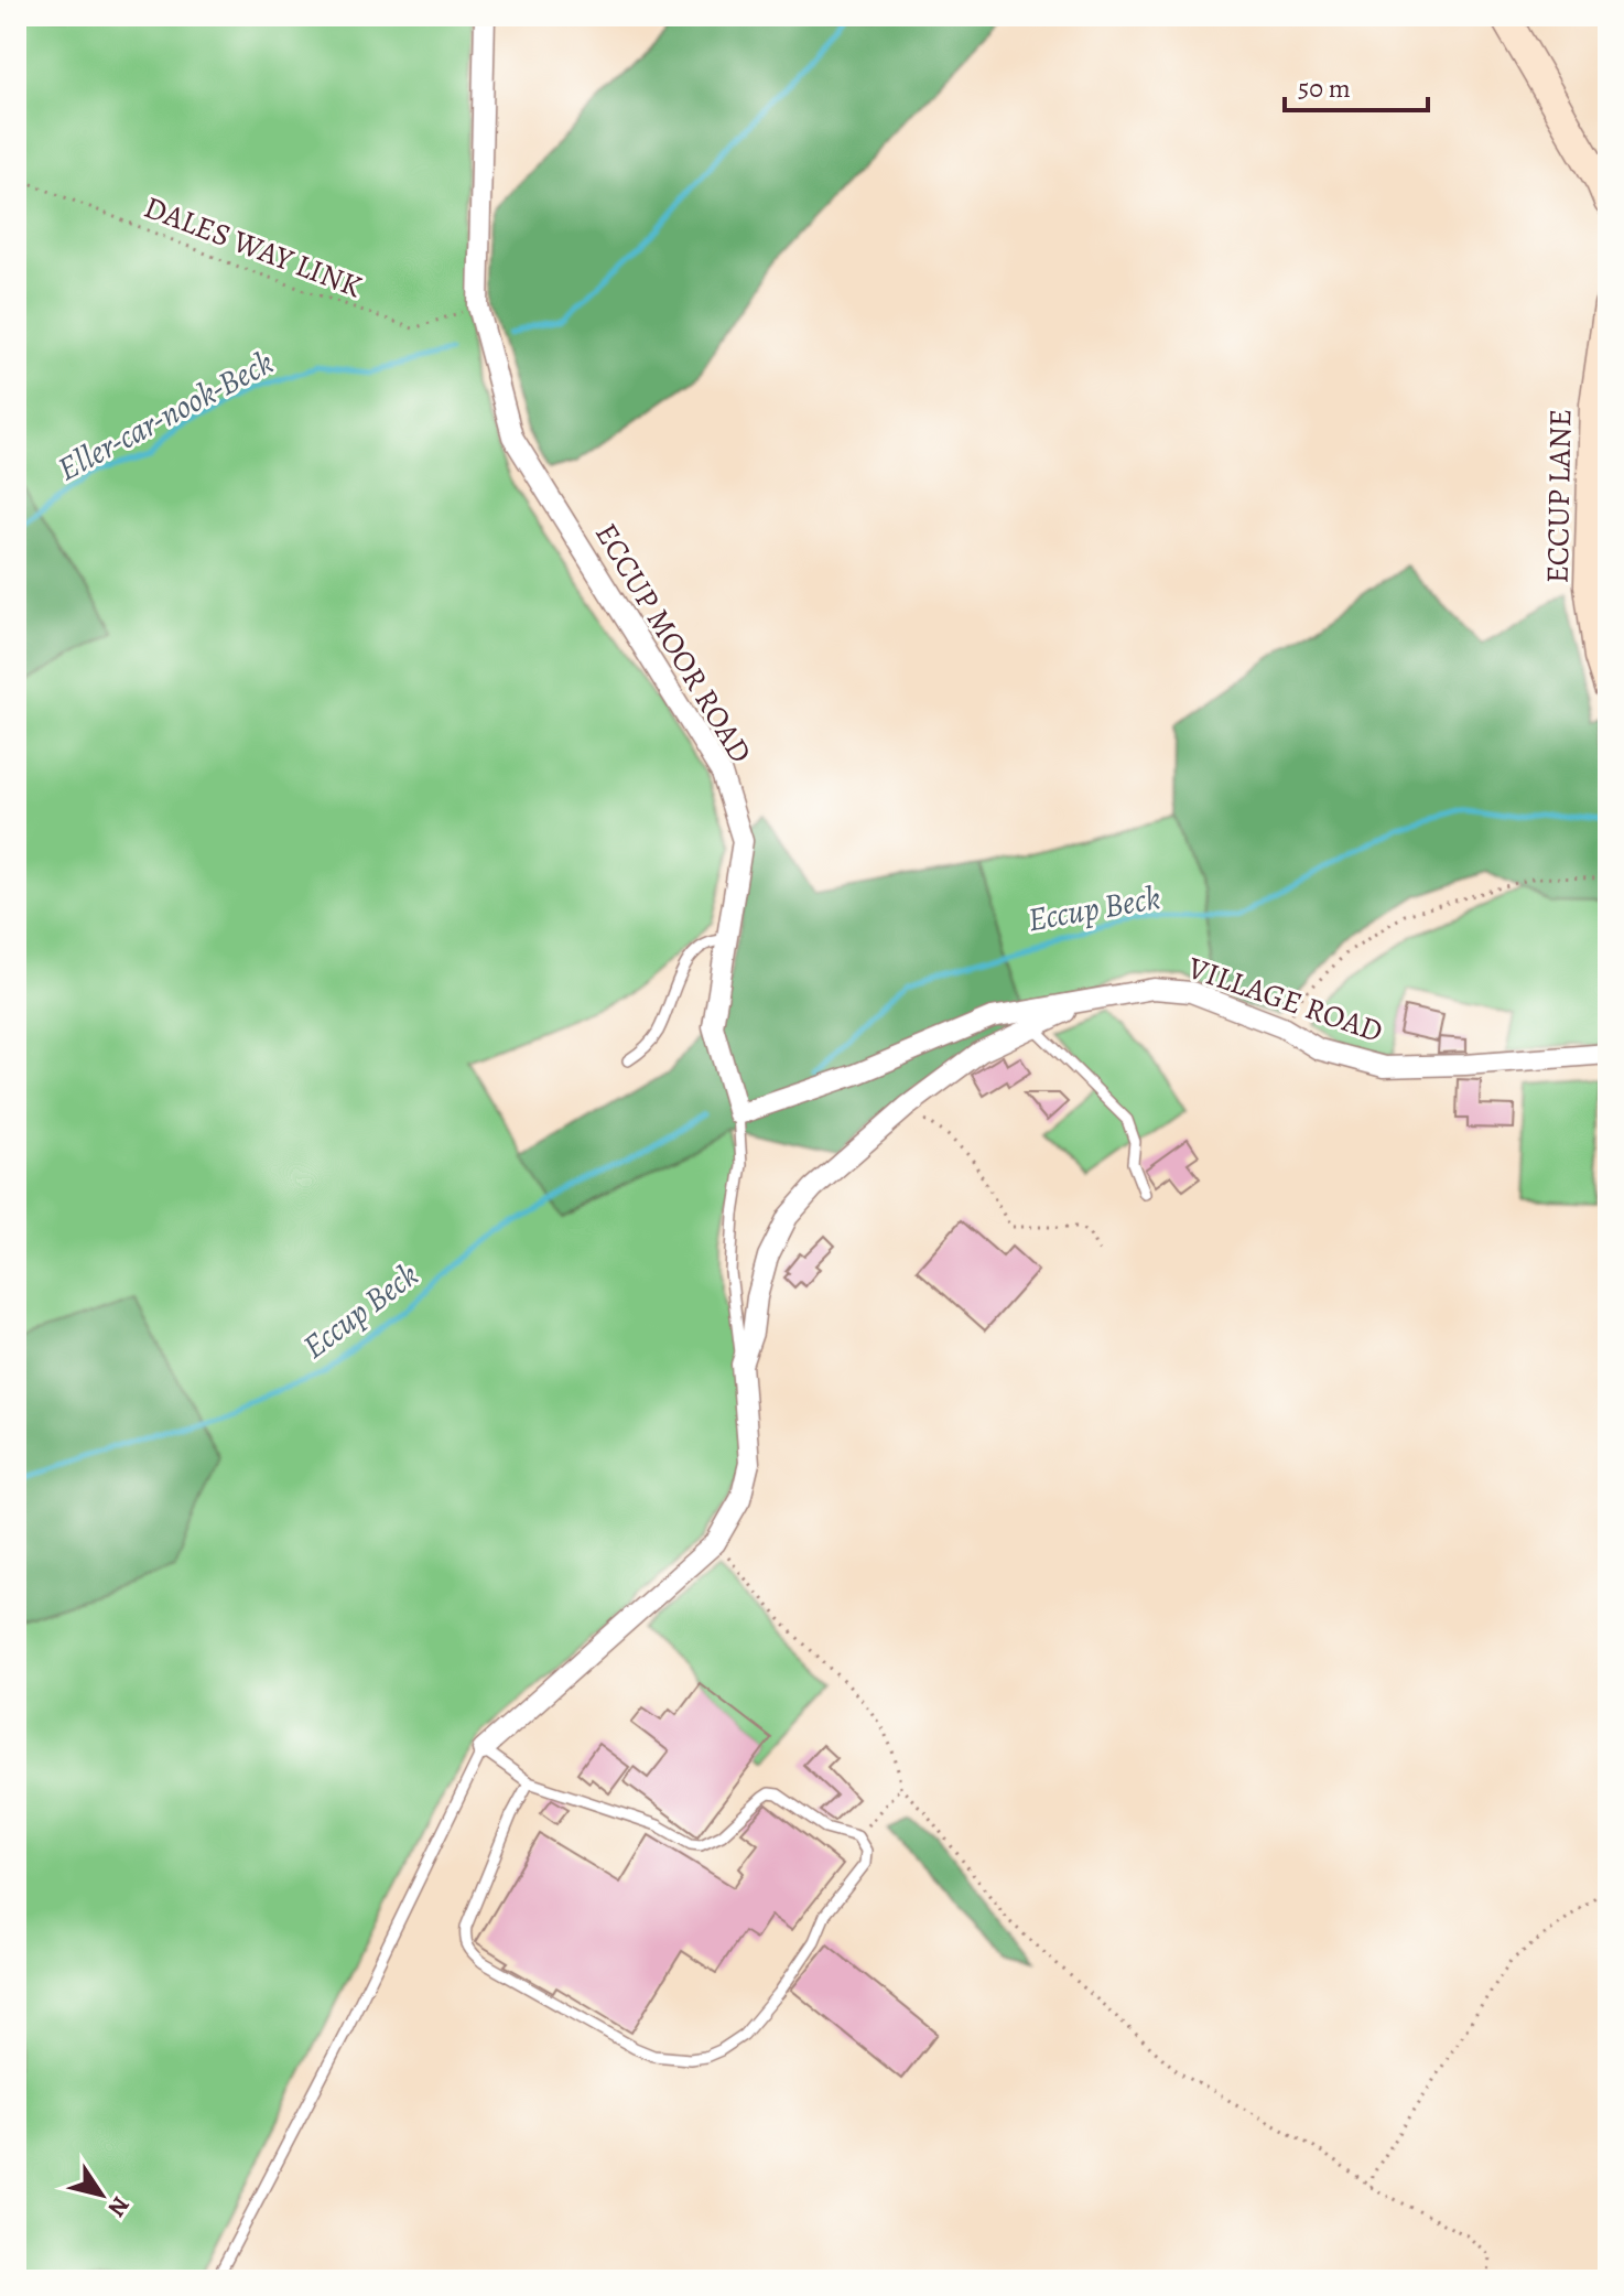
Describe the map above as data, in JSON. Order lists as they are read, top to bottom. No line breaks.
{"streets":{"street":["ECCUP LANE","ECCUP MOOR ROAD","VILLAGE ROAD"],"path":["DALES WAY LINK"]},"crossings":[["DALES WAY LINK","ECCUP MOOR ROAD"]],"water":["Eller-car-nook-Beck","Eccup Beck"],"scale_bar":"50 m","north":"bottom right"}
